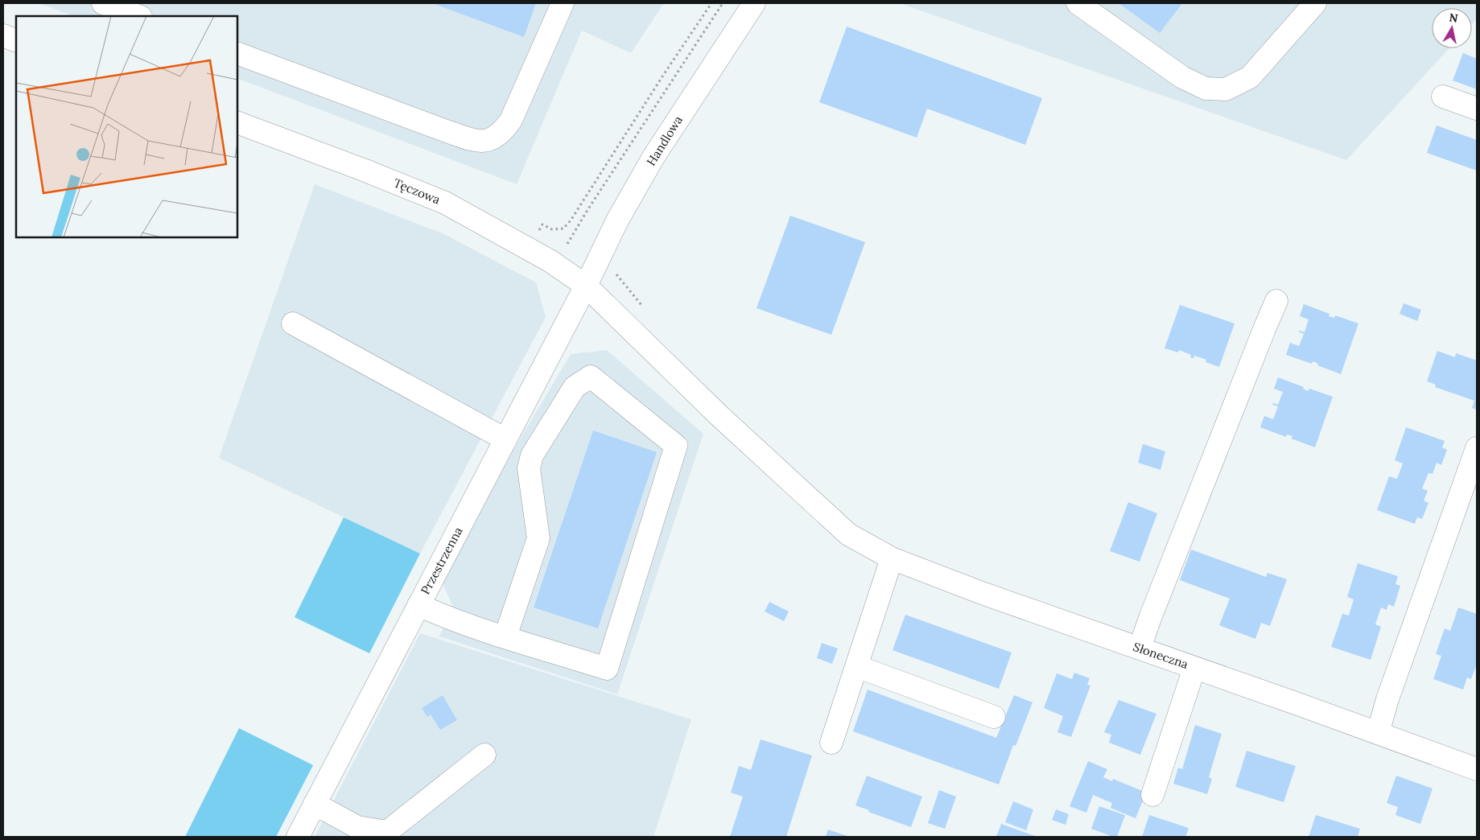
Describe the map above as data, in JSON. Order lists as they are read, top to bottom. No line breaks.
{"streets":{"street":["Handlowa","Tęczowa","Przestrzenna","Słoneczna"]},"crossings":[["Handlowa","Tęczowa"],["Handlowa","Przestrzenna"],["Tęczowa","Przestrzenna"],["Tęczowa","Słoneczna"]],"north":"top"}
